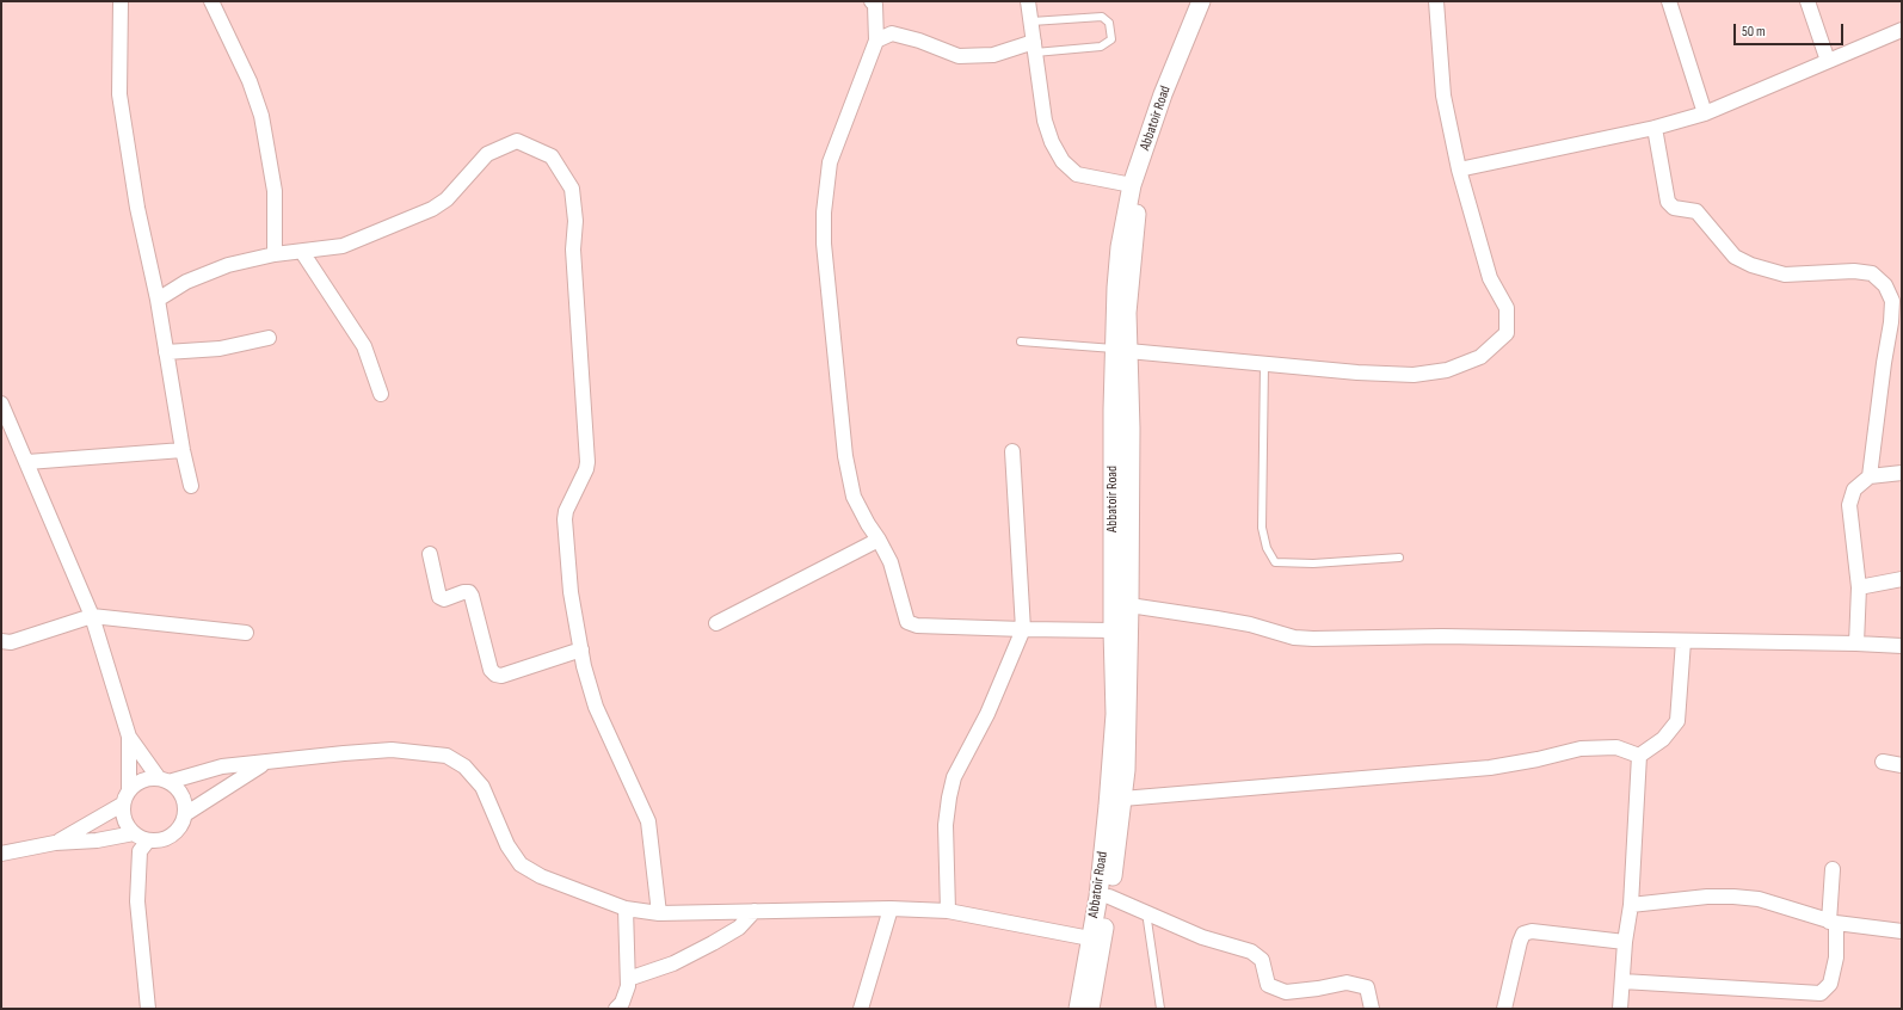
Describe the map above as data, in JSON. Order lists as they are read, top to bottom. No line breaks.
{"streets":{"street":["Abbatoir Road"]},"scale_bar":"50 m"}
